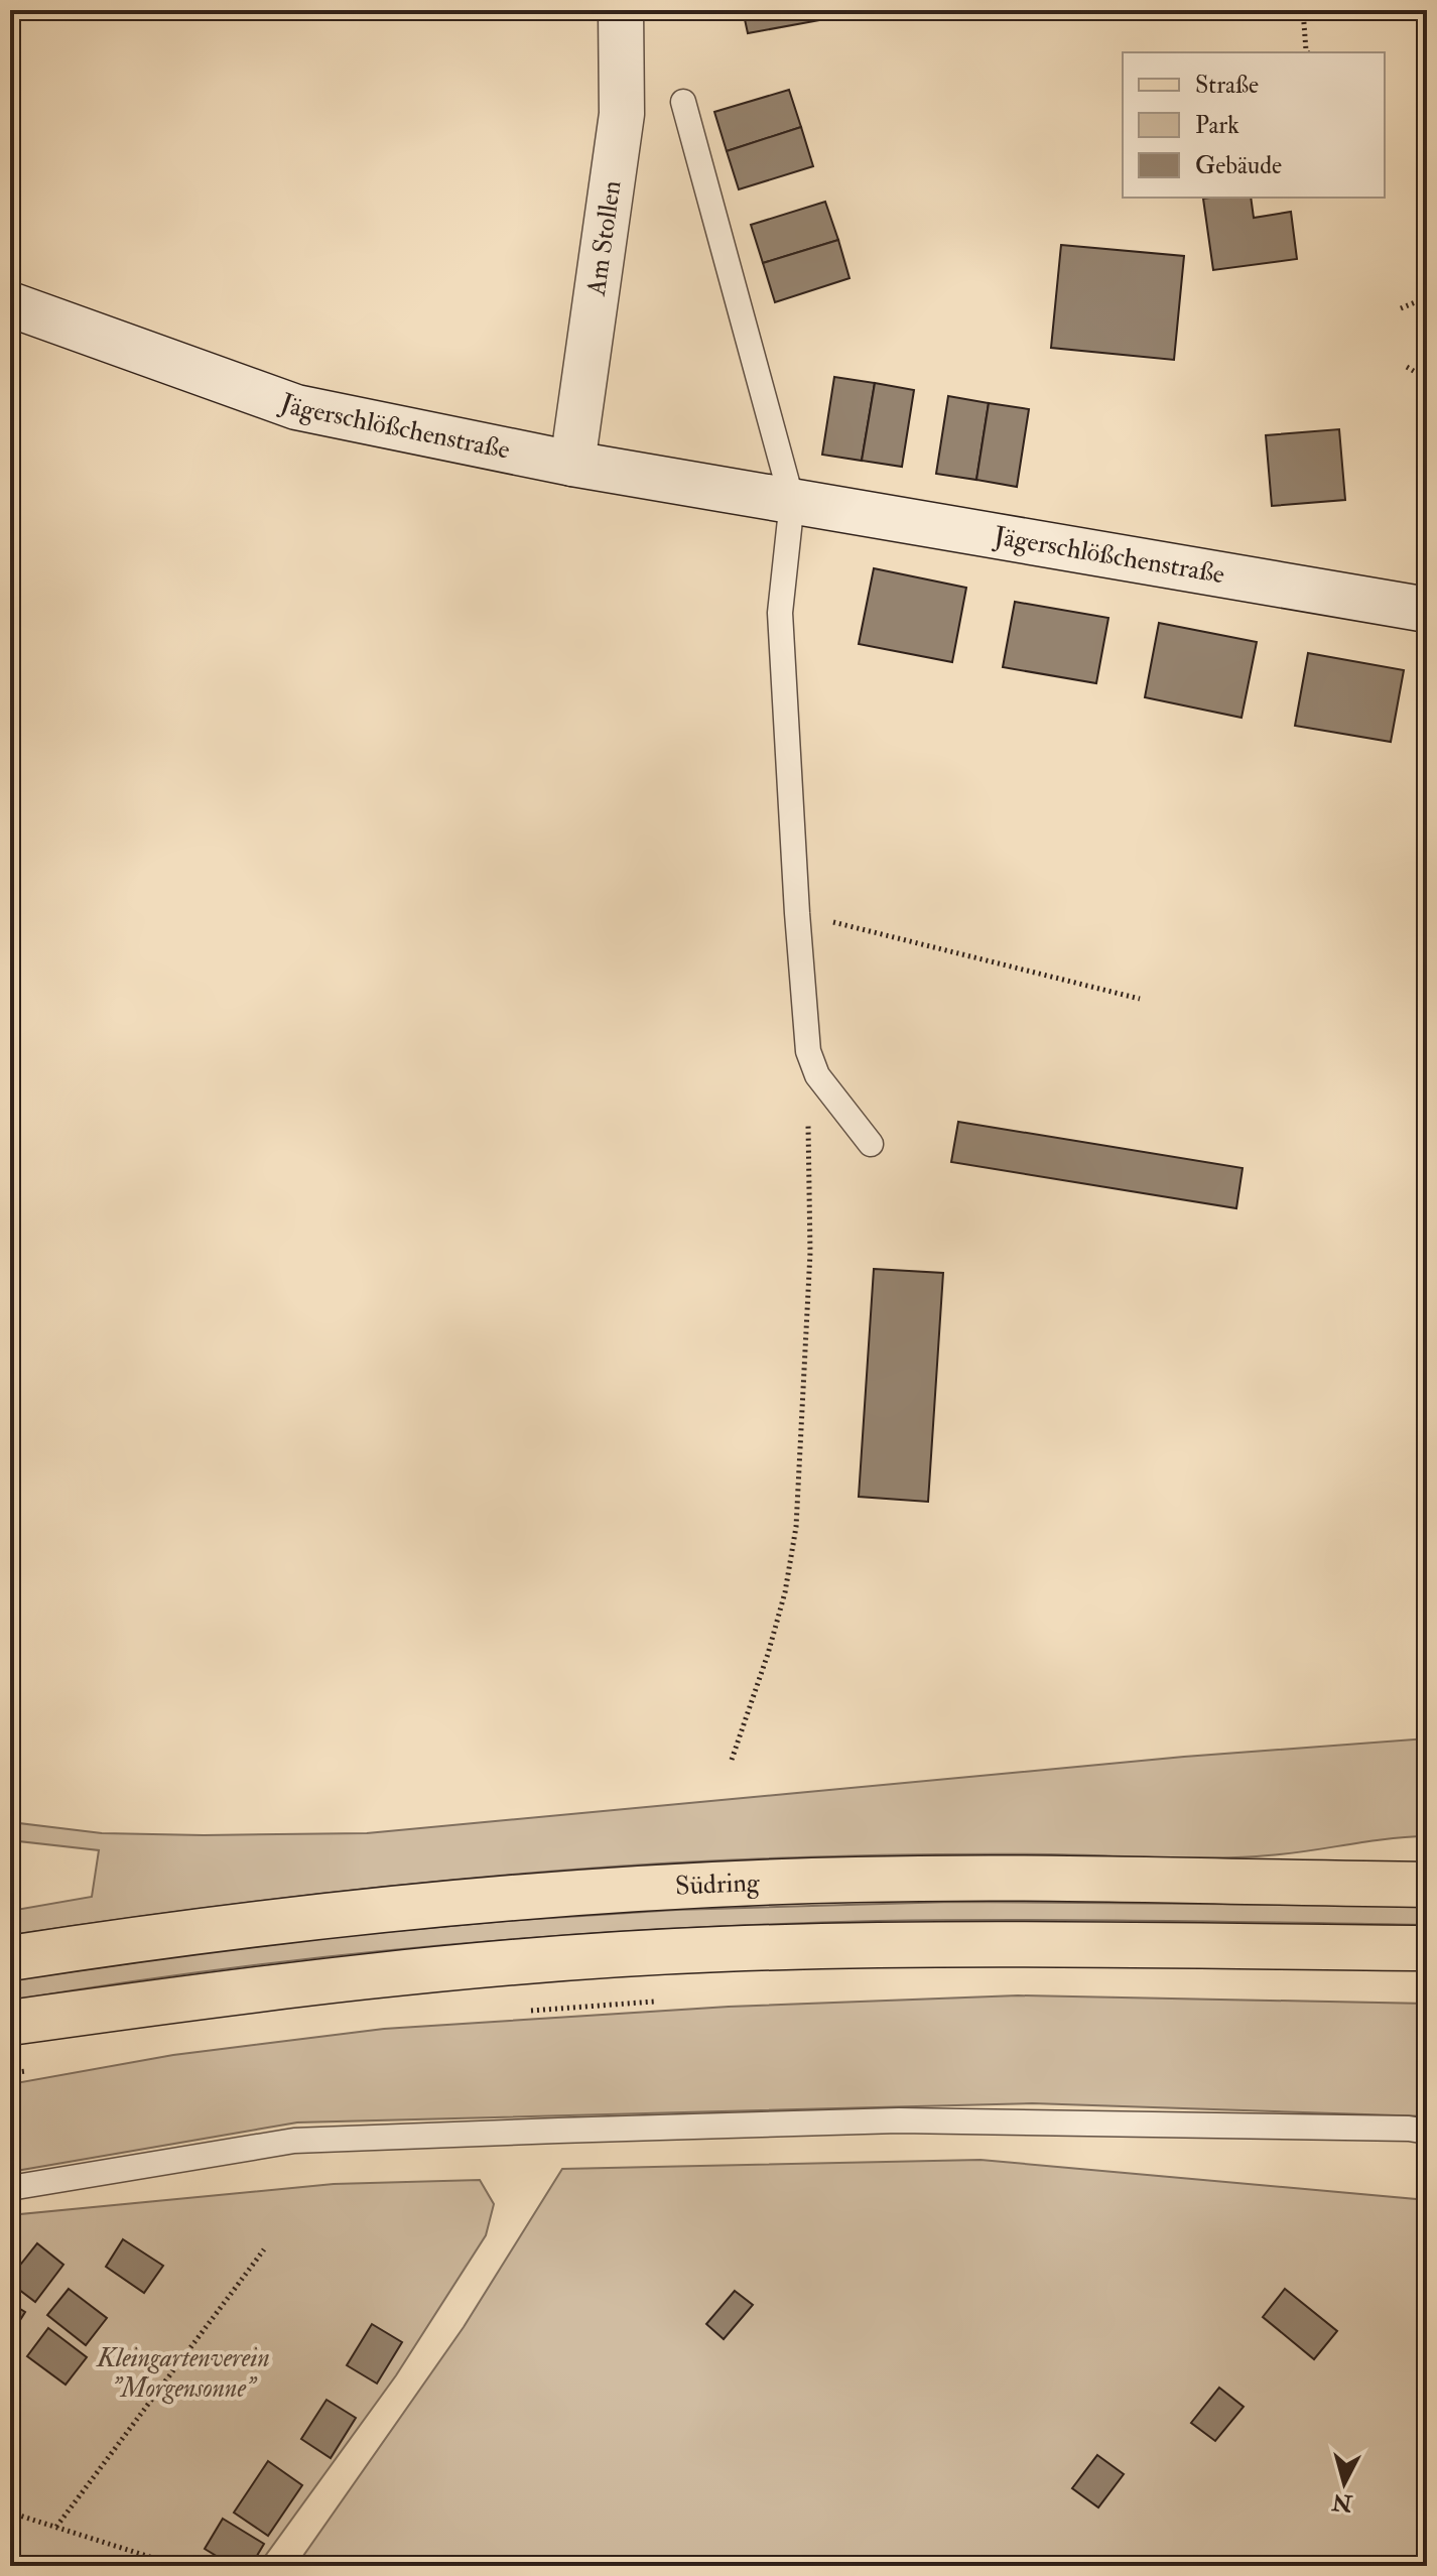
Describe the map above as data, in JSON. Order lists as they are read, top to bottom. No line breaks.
{"streets":{"main road":["Südring"],"street":["Am Stollen","Jägerschlößchenstraße"]},"crossings":[["Am Stollen","Jägerschlößchenstraße"]],"parks":["Kleingartenverein \"Morgensonne\""],"legend":["Straße","Park","Gebäude"],"north":"bottom"}
